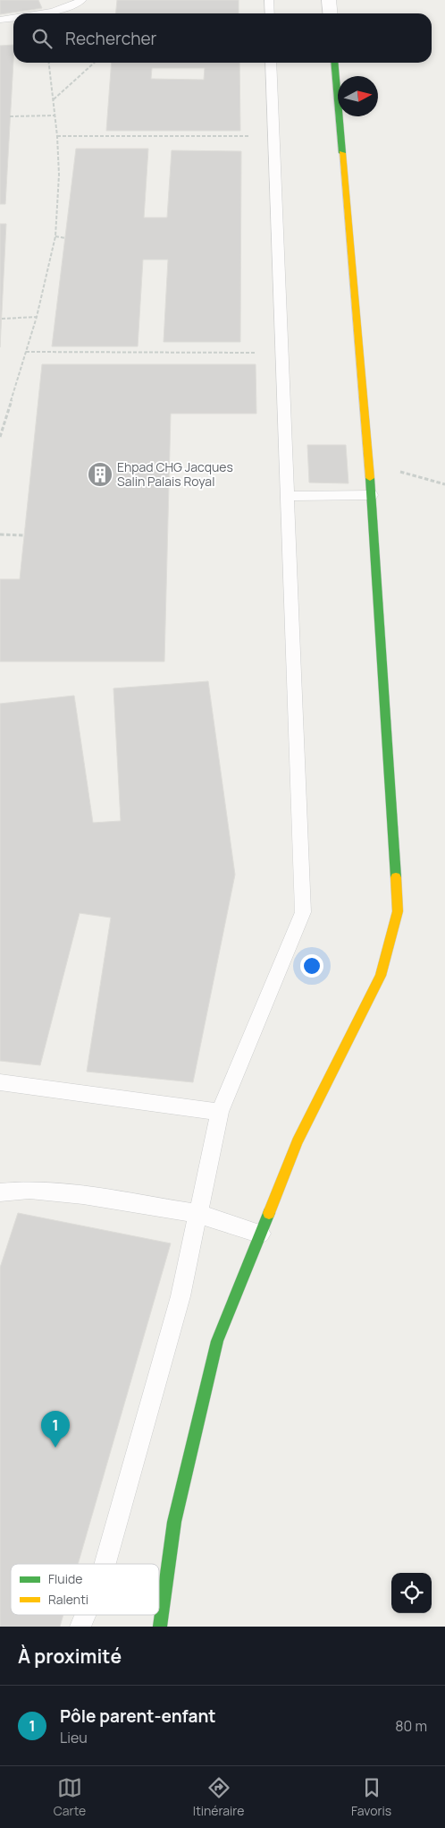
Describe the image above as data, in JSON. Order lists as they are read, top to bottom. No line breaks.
{"places":{"building":["Ehpad CHG Jacques Salin Palais Royal"]},"legend":["Fluide","Ralenti"],"north":"right","page":{"search":"Rechercher","pins":"1","heading":"À proximité","list":[{"mark":"1","name":"Pôle parent-enfant","note":"Lieu","value":"80 m"}],"nav":["Carte","Itinéraire","Favoris"]}}
